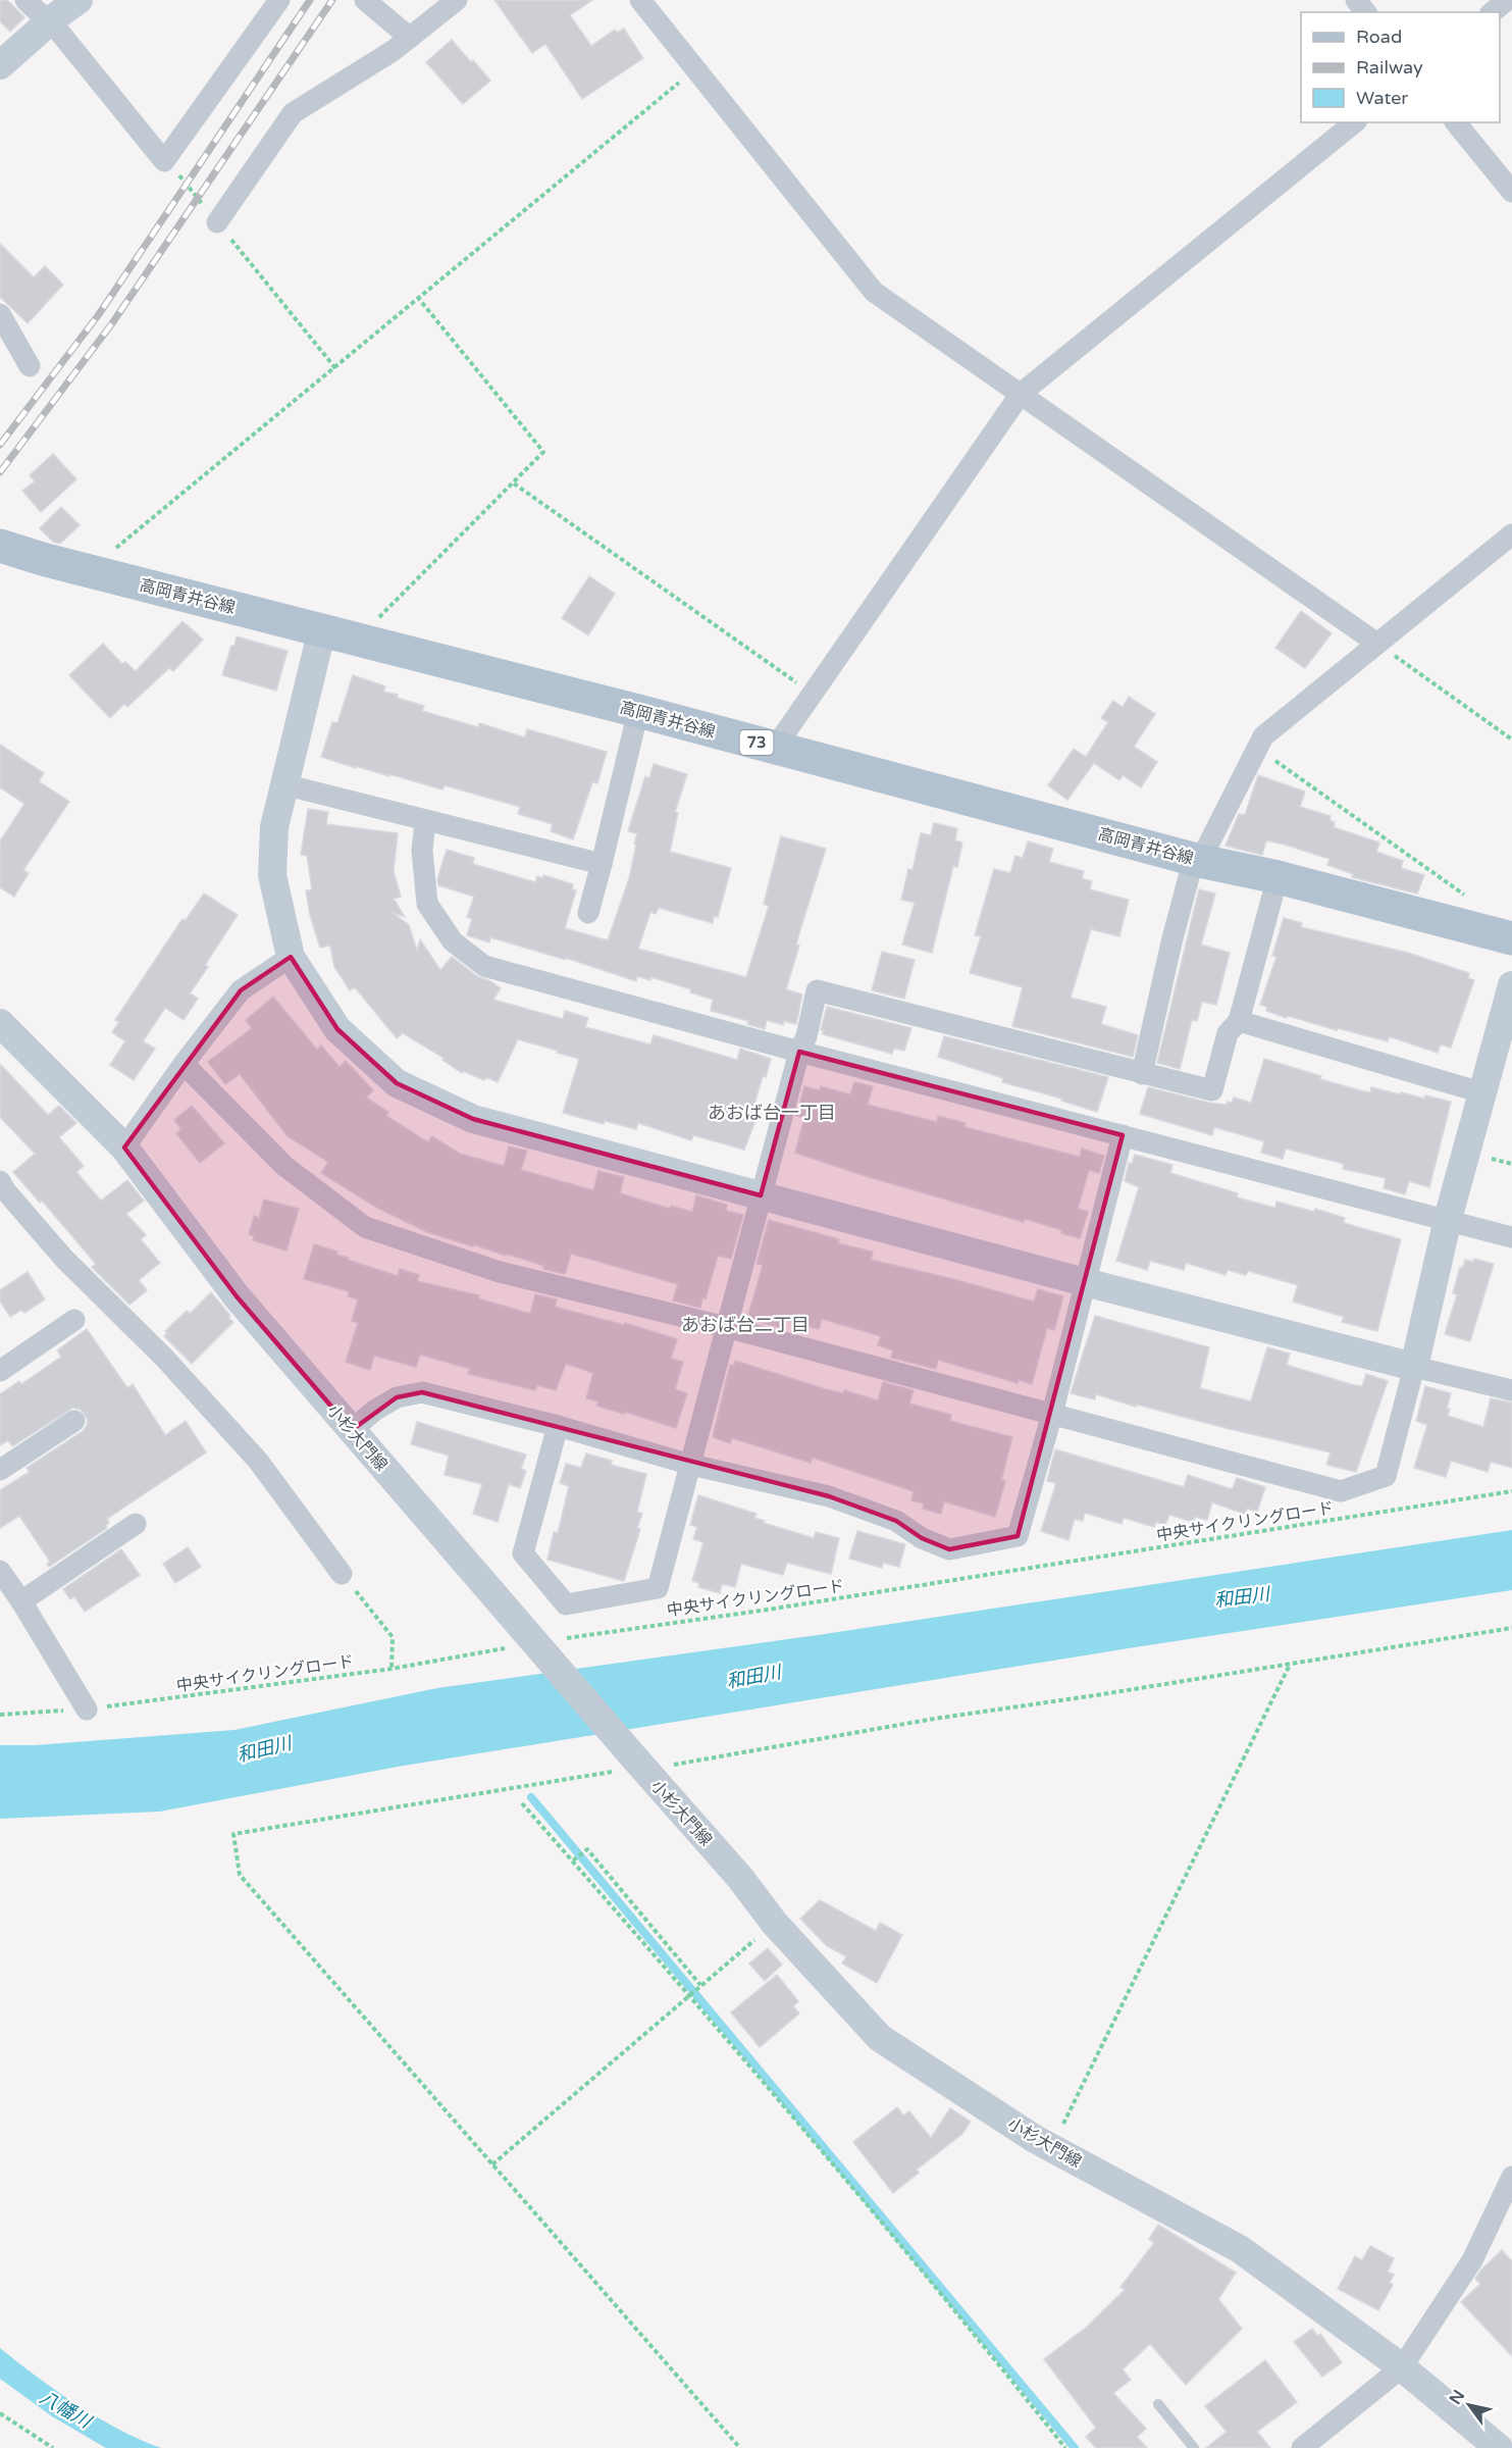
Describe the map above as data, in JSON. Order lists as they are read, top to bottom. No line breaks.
{"streets":{"main road":["高岡青井谷線","73","小杉大門線"],"path":["中央サイクリングロード"]},"crossings":[["小杉大門線","中央サイクリングロード"]],"districts":["あおば台一丁目","あおば台二丁目"],"water":["和田川","八幡川"],"legend":["Road","Railway","Water"],"north":"top left"}
